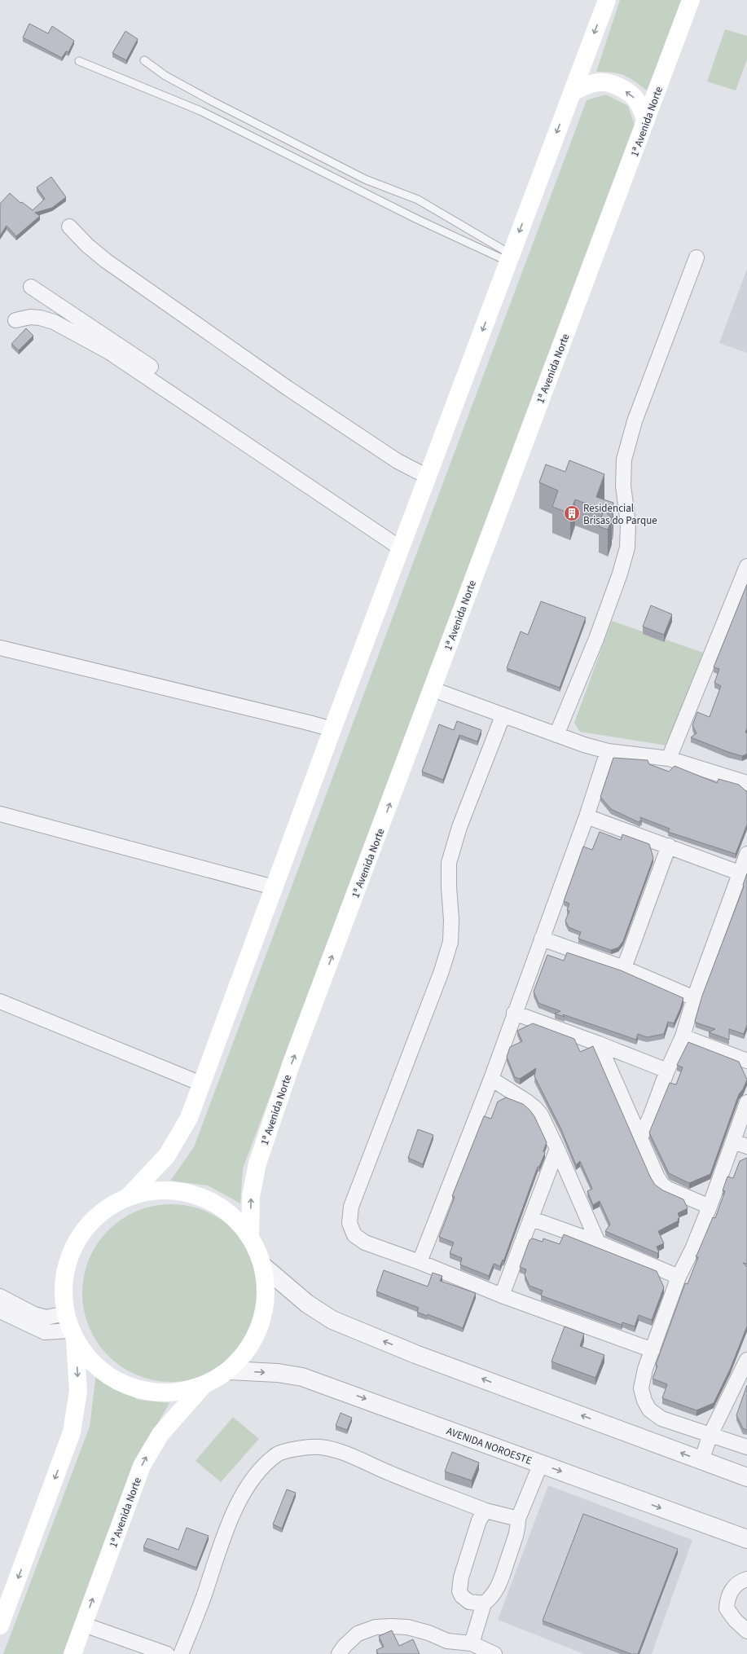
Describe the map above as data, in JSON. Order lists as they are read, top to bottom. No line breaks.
{"streets":{"main road":["1ᵃ Avenida Norte"],"street":["AVENIDA NOROESTE"]},"places":{"building":["Residencial Brisas do Parque"]}}
